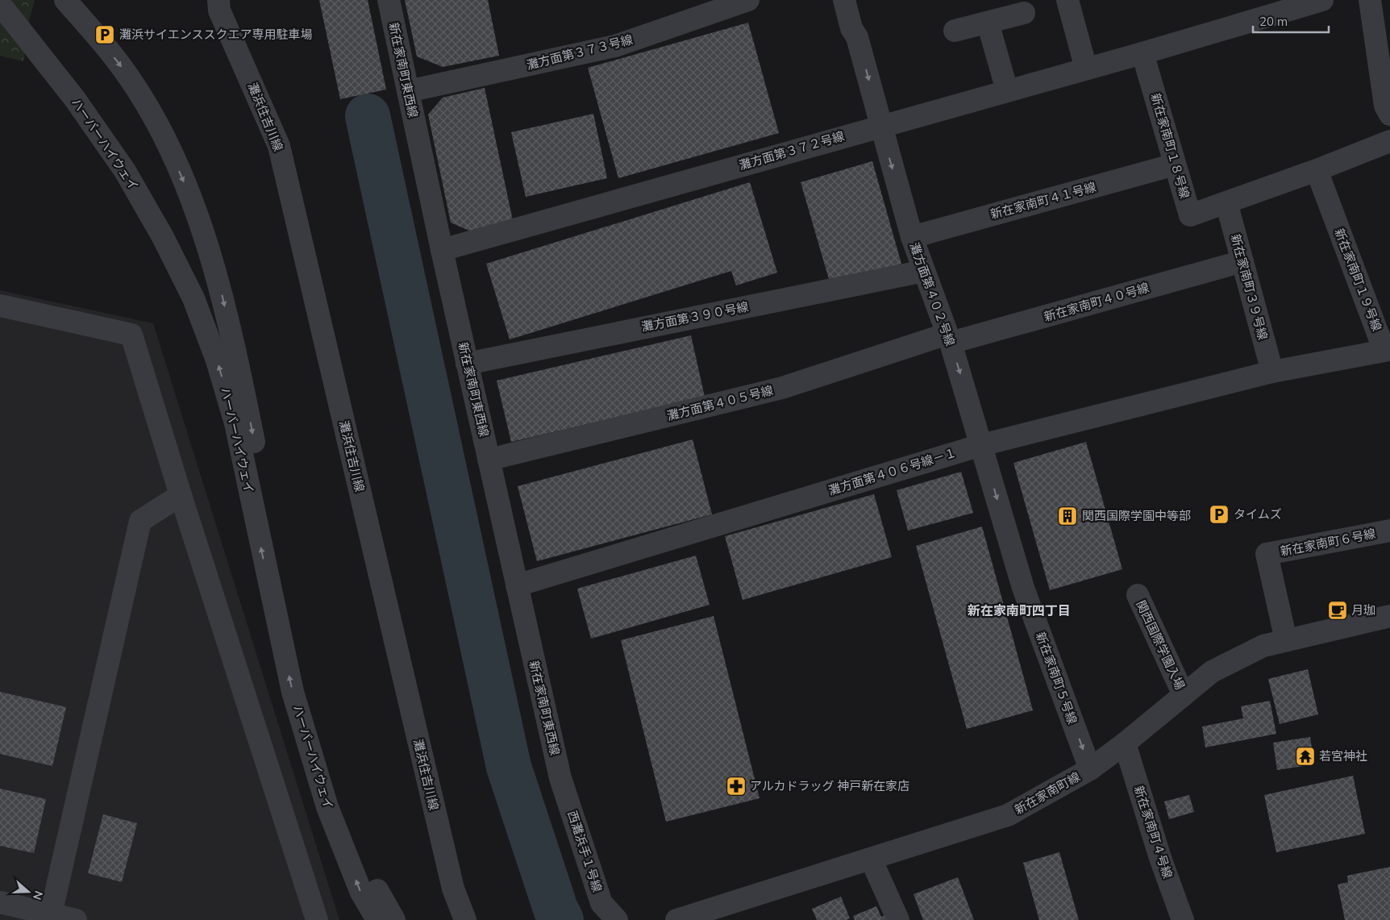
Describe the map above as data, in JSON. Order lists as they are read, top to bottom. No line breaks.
{"streets":{"street":["灘方面第３７３号線","新在家南町東西線","灘浜住吉川線","ハーバーハイウェイ","新在家南町１８号線","灘方面第３７２号線","新在家南町４１号線","新在家南町１９号線","新在家南町３９号線","灘方面第４０２号線","新在家南町４０号線","灘方面第３９０号線","灘方面第４０５号線","灘方面第４０６号線－１","新在家南町６号線","関西国際学園入場","新在家南町５号線","新在家南町線","新在家南町４号線","西灘浜手１号線"]},"crossings":[["灘方面第３７３号線","新在家南町東西線"],["新在家南町東西線","灘方面第３７２号線"],["新在家南町東西線","灘方面第３９０号線"],["新在家南町東西線","灘方面第４０５号線"],["新在家南町東西線","灘方面第４０６号線－１"],["新在家南町東西線","西灘浜手１号線"],["新在家南町１８号線","灘方面第３７２号線"],["新在家南町１８号線","新在家南町４１号線"],["新在家南町１８号線","新在家南町１９号線"],["新在家南町１８号線","新在家南町３９号線"],["灘方面第３７２号線","灘方面第４０２号線"],["新在家南町４１号線","灘方面第４０２号線"],["新在家南町１９号線","新在家南町３９号線"],["新在家南町１９号線","灘方面第４０６号線－１"],["新在家南町３９号線","新在家南町４０号線"],["新在家南町３９号線","灘方面第４０６号線－１"],["灘方面第４０２号線","新在家南町４０号線"],["灘方面第４０２号線","灘方面第３９０号線"],["灘方面第４０２号線","灘方面第４０５号線"],["灘方面第４０２号線","灘方面第４０６号線－１"],["灘方面第４０２号線","新在家南町５号線"],["新在家南町４０号線","灘方面第４０５号線"],["新在家南町６号線","新在家南町線"],["関西国際学園入場","新在家南町線"],["新在家南町５号線","新在家南町線"],["新在家南町線","新在家南町４号線"]],"one_way":["灘方面第４０２号線","新在家南町５号線"],"districts":["新在家南町四丁目"],"places":{"parking":["灘浜サイエンススクエア専用駐車場","タイムズ"],"building":["関西国際学園中等部"],"cafe":["月珈"],"temple":["若宮神社"],"pharmacy":["アルカドラッグ 神戸新在家店"]},"scale_bar":"20 m","north":"right"}
